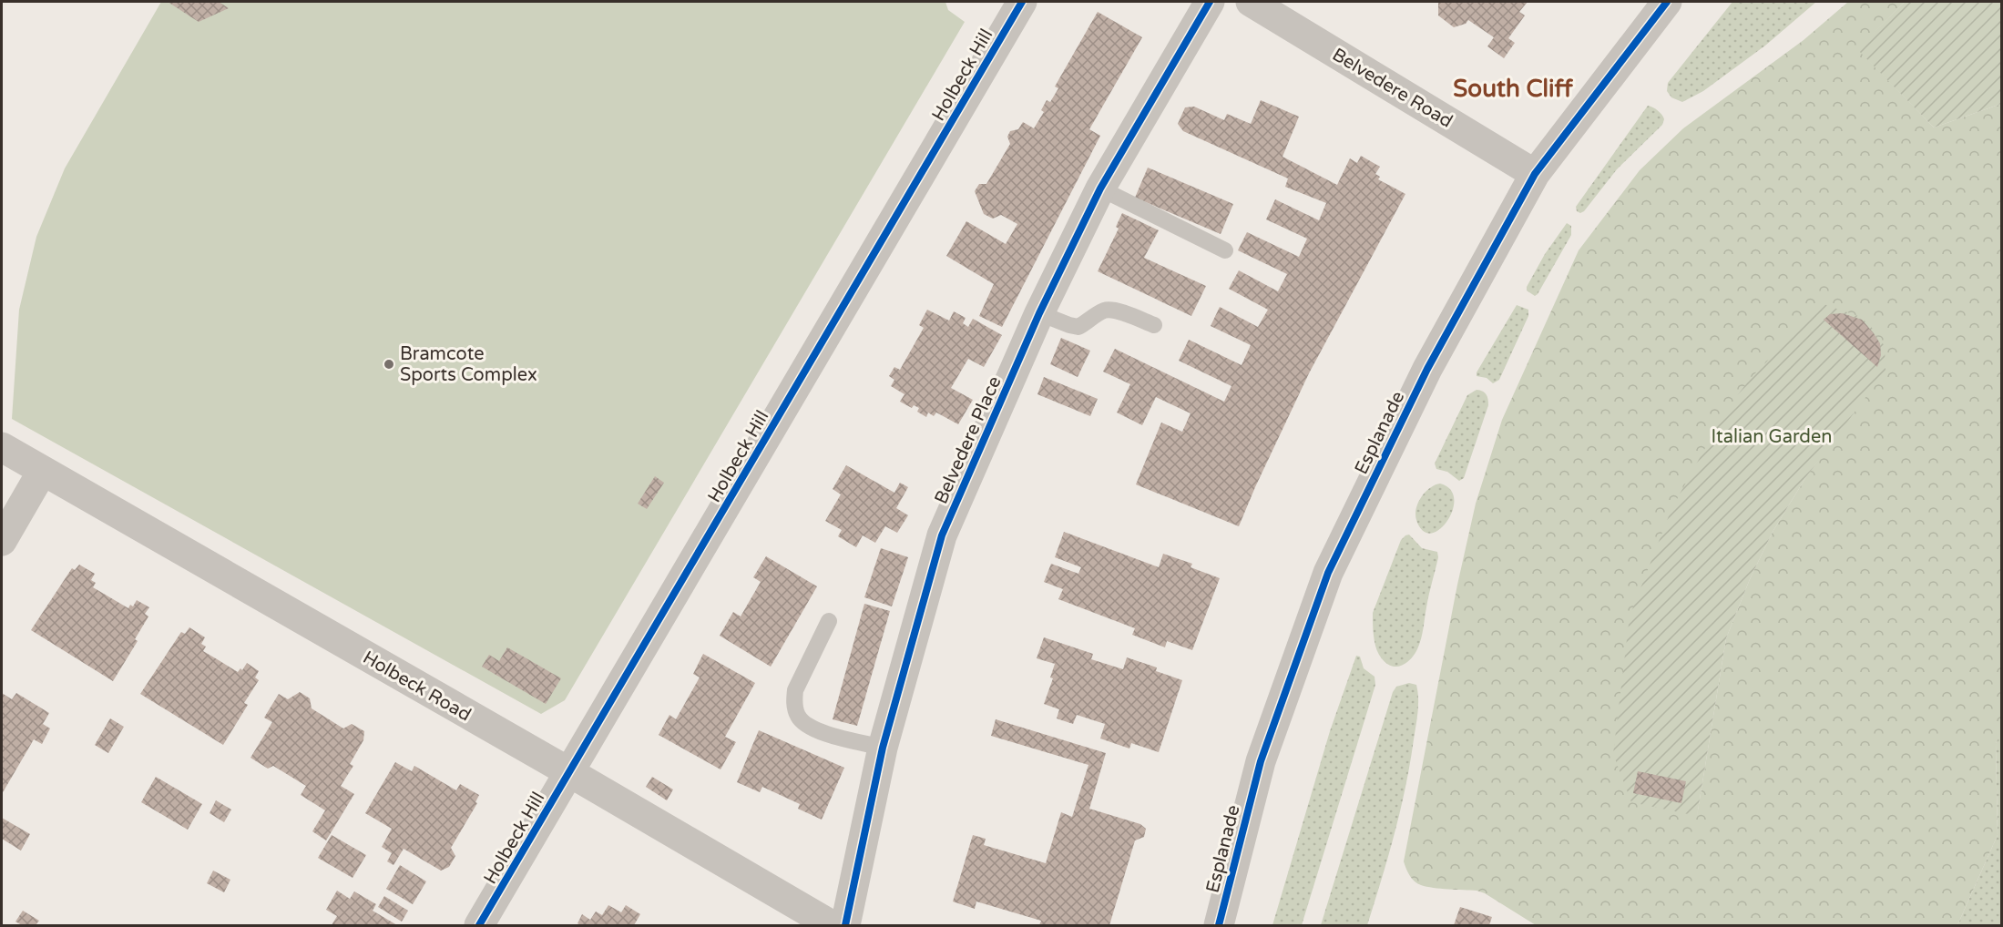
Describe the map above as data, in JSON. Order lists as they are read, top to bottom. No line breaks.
{"streets":{"street":["Holbeck Hill","Belvedere Road","Esplanade","Belvedere Place","Holbeck Road"]},"crossings":[["Holbeck Hill","Holbeck Road"],["Belvedere Road","Esplanade"]],"districts":["South Cliff"],"parks":["Italian Garden"],"places":["Bramcote Sports Complex"]}
